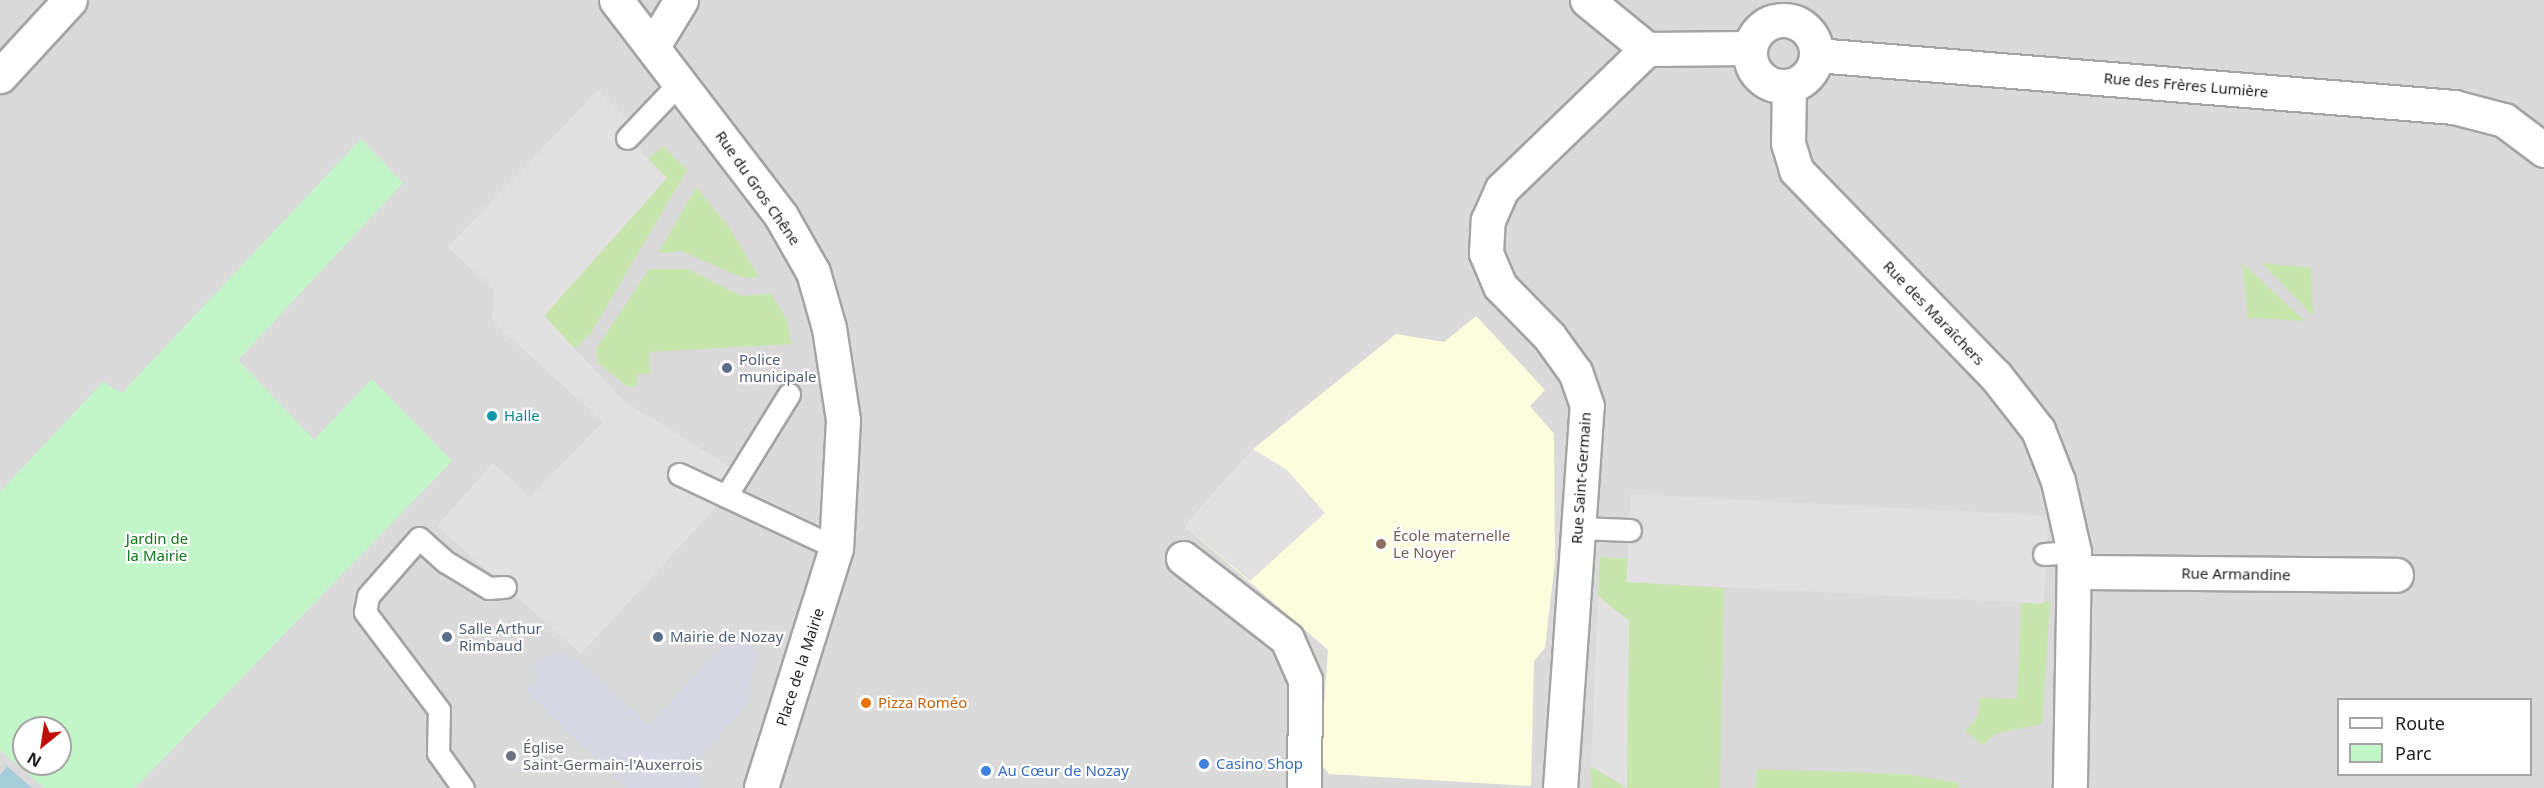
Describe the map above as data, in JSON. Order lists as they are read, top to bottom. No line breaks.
{"streets":{"street":["Rue des Frères Lumière","Rue du Gros Chêne","Rue des Maraîchers","Rue Saint-Germain","Rue Armandine","Place de la Mairie"]},"crossings":[["Rue des Frères Lumière","Rue des Maraîchers"],["Rue du Gros Chêne","Place de la Mairie"],["Rue des Maraîchers","Rue Armandine"]],"parks":["Jardin de la Mairie"],"places":["Police municipale","Halle","École maternelle Le Noyer","Salle Arthur Rimbaud","Mairie de Nozay","Pizza Roméo","Église Saint-Germain-l'Auxerrois","Casino Shop","Au Cœur de Nozay"],"legend":["Route","Parc"],"north":"bottom left"}
